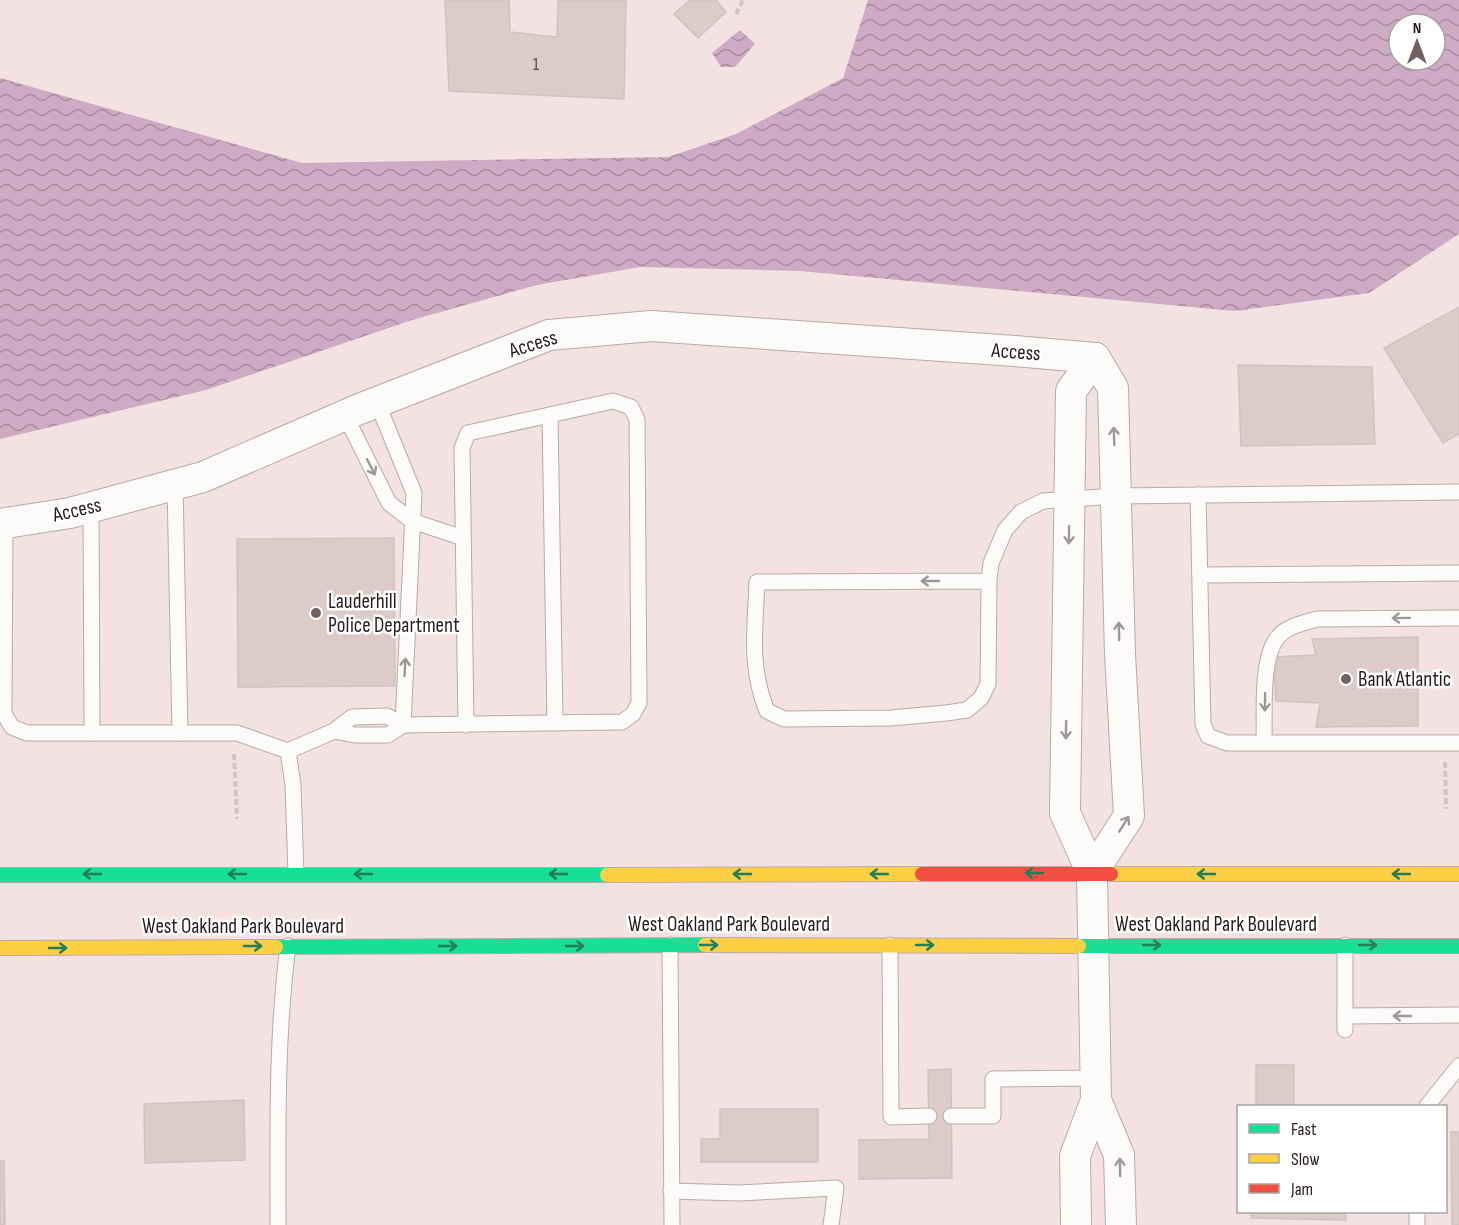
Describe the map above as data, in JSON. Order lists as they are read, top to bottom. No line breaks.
{"streets":{"main road":["West Oakland Park Boulevard"],"street":["Access"]},"places":["Lauderhill Police Department","Bank Atlantic"],"house_numbers":["1"],"legend":["Fast","Slow","Jam"],"north":"top"}
